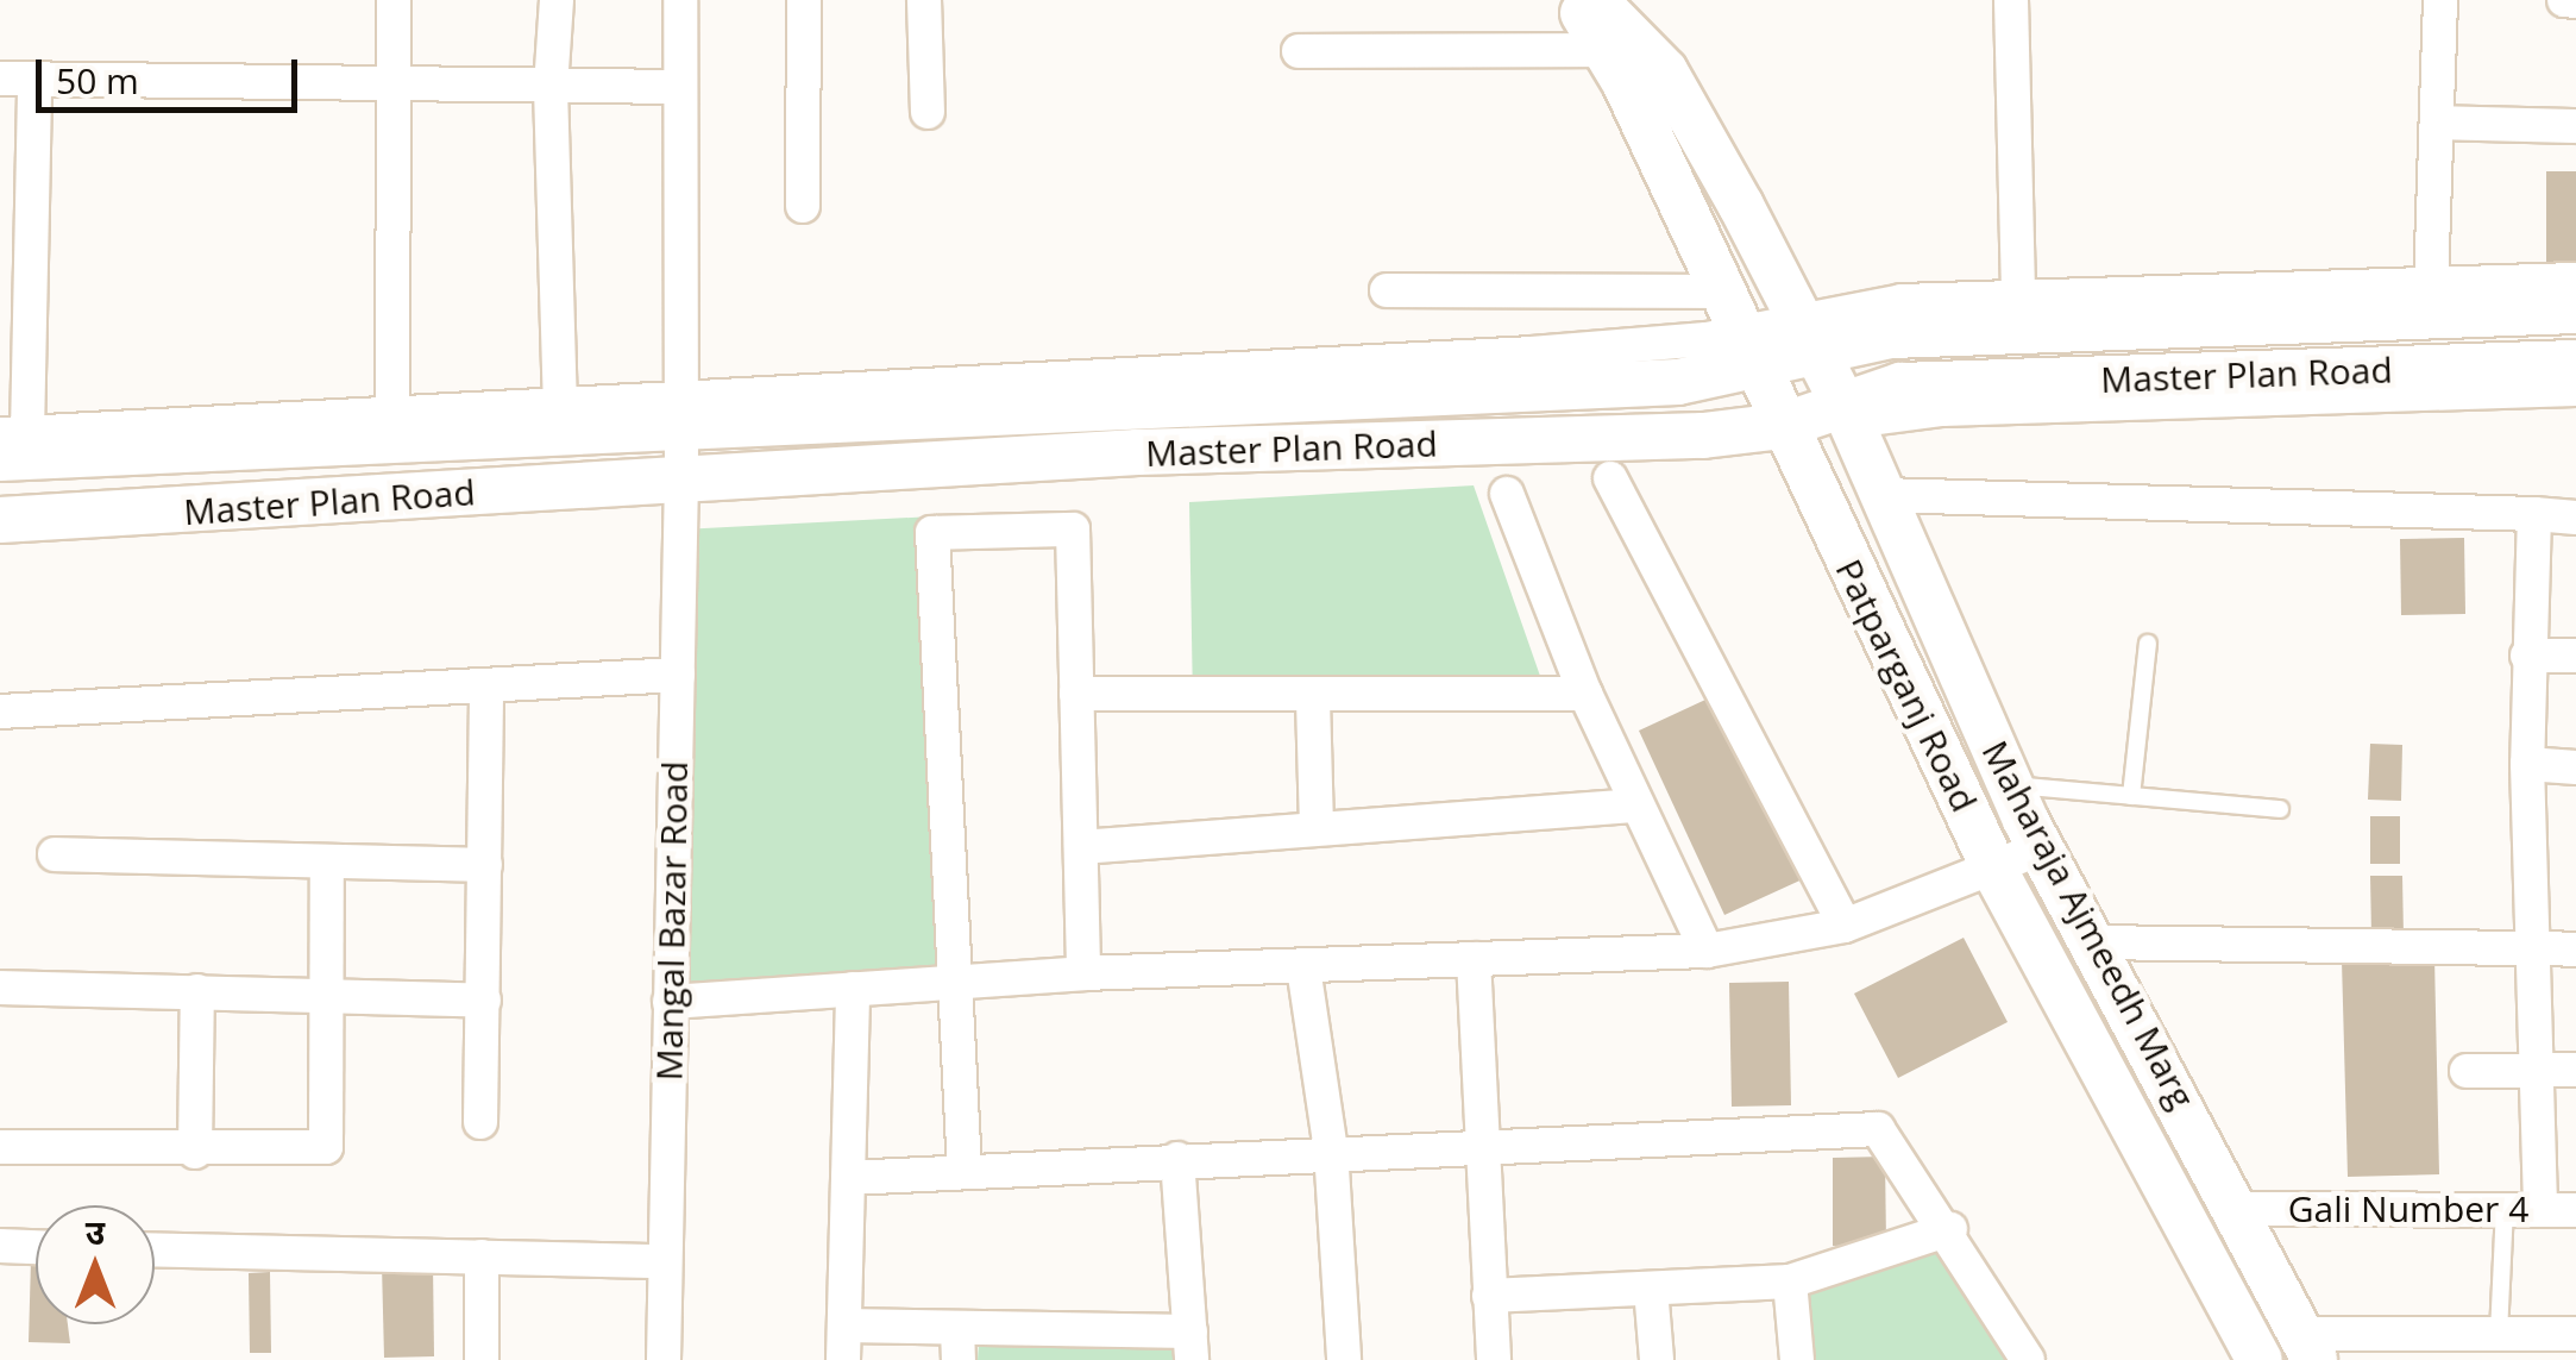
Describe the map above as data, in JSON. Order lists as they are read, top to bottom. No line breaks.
{"streets":{"main road":["Master Plan Road","Patparganj Road","Maharaja Ajmeedh Marg"],"street":["Mangal Bazar Road","Gali Number 4"]},"crossings":[["Master Plan Road","Patparganj Road"],["Master Plan Road","Mangal Bazar Road"],["Master Plan Road","Maharaja Ajmeedh Marg"],["Maharaja Ajmeedh Marg","Gali Number 4"]],"scale_bar":"50 m","north":"top"}
